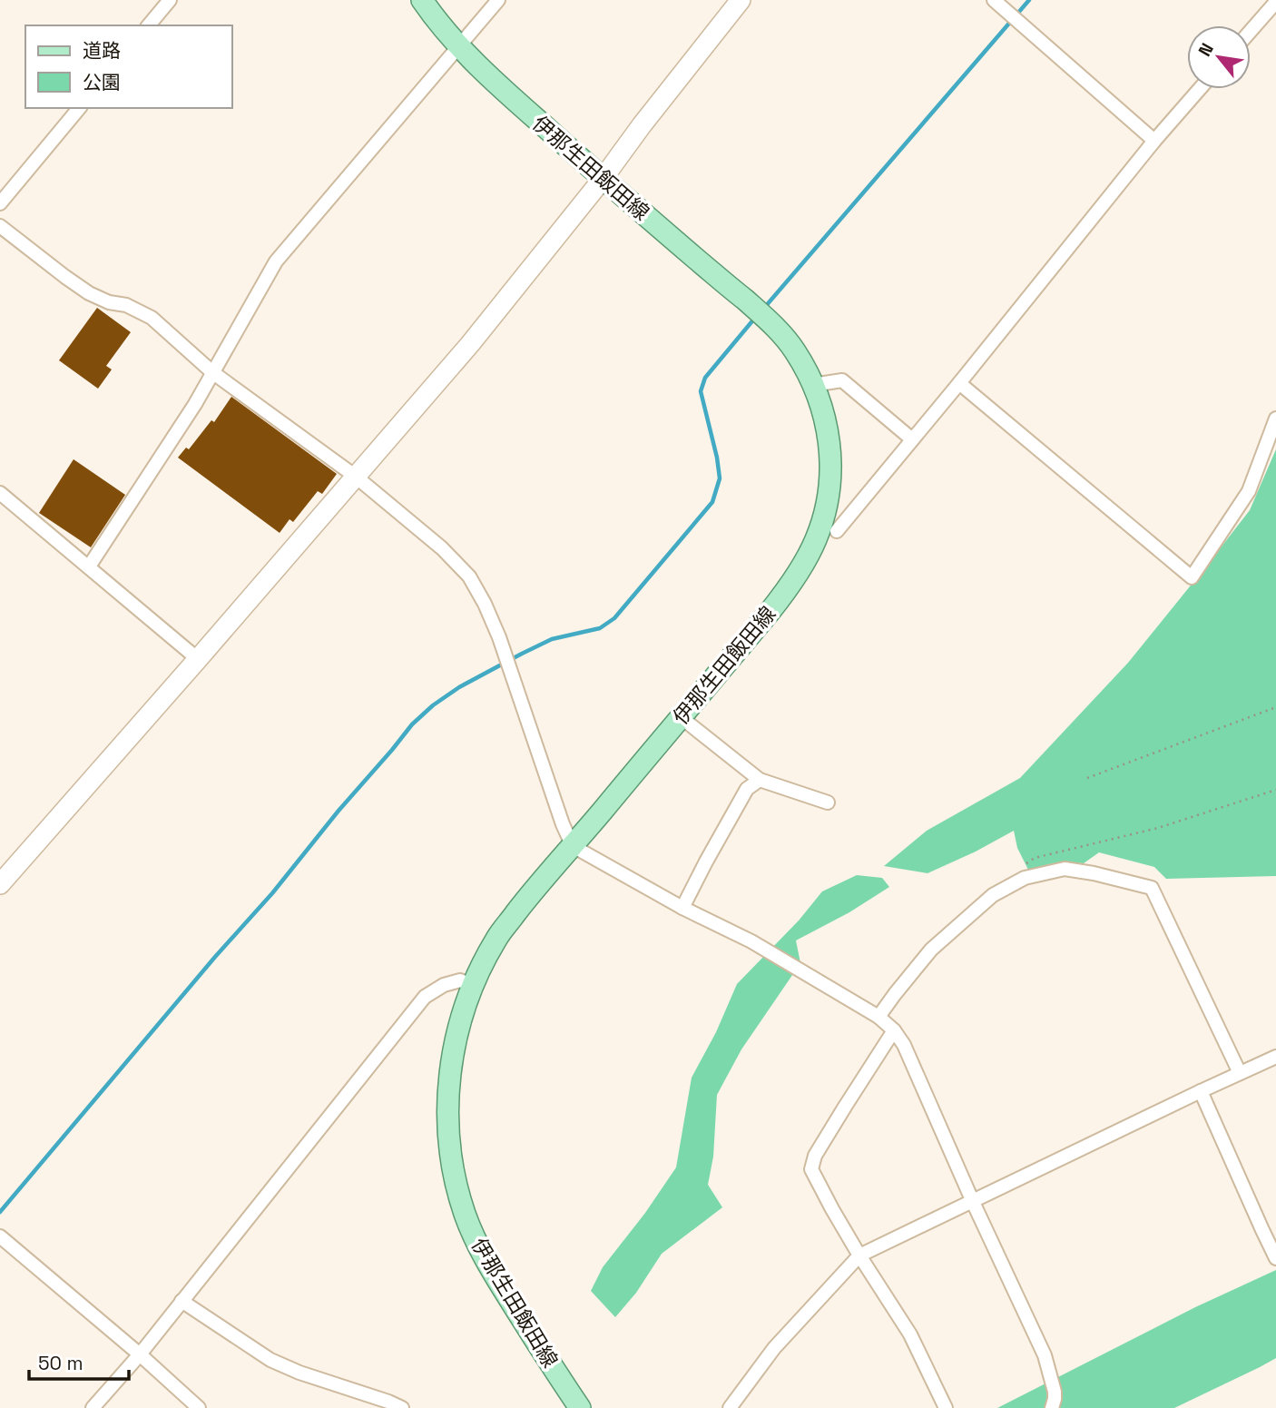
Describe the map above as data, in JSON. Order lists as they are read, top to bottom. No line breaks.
{"streets":{"main road":["伊那生田飯田線"]},"legend":["道路","公園"],"scale_bar":"50 m","north":"top left"}
